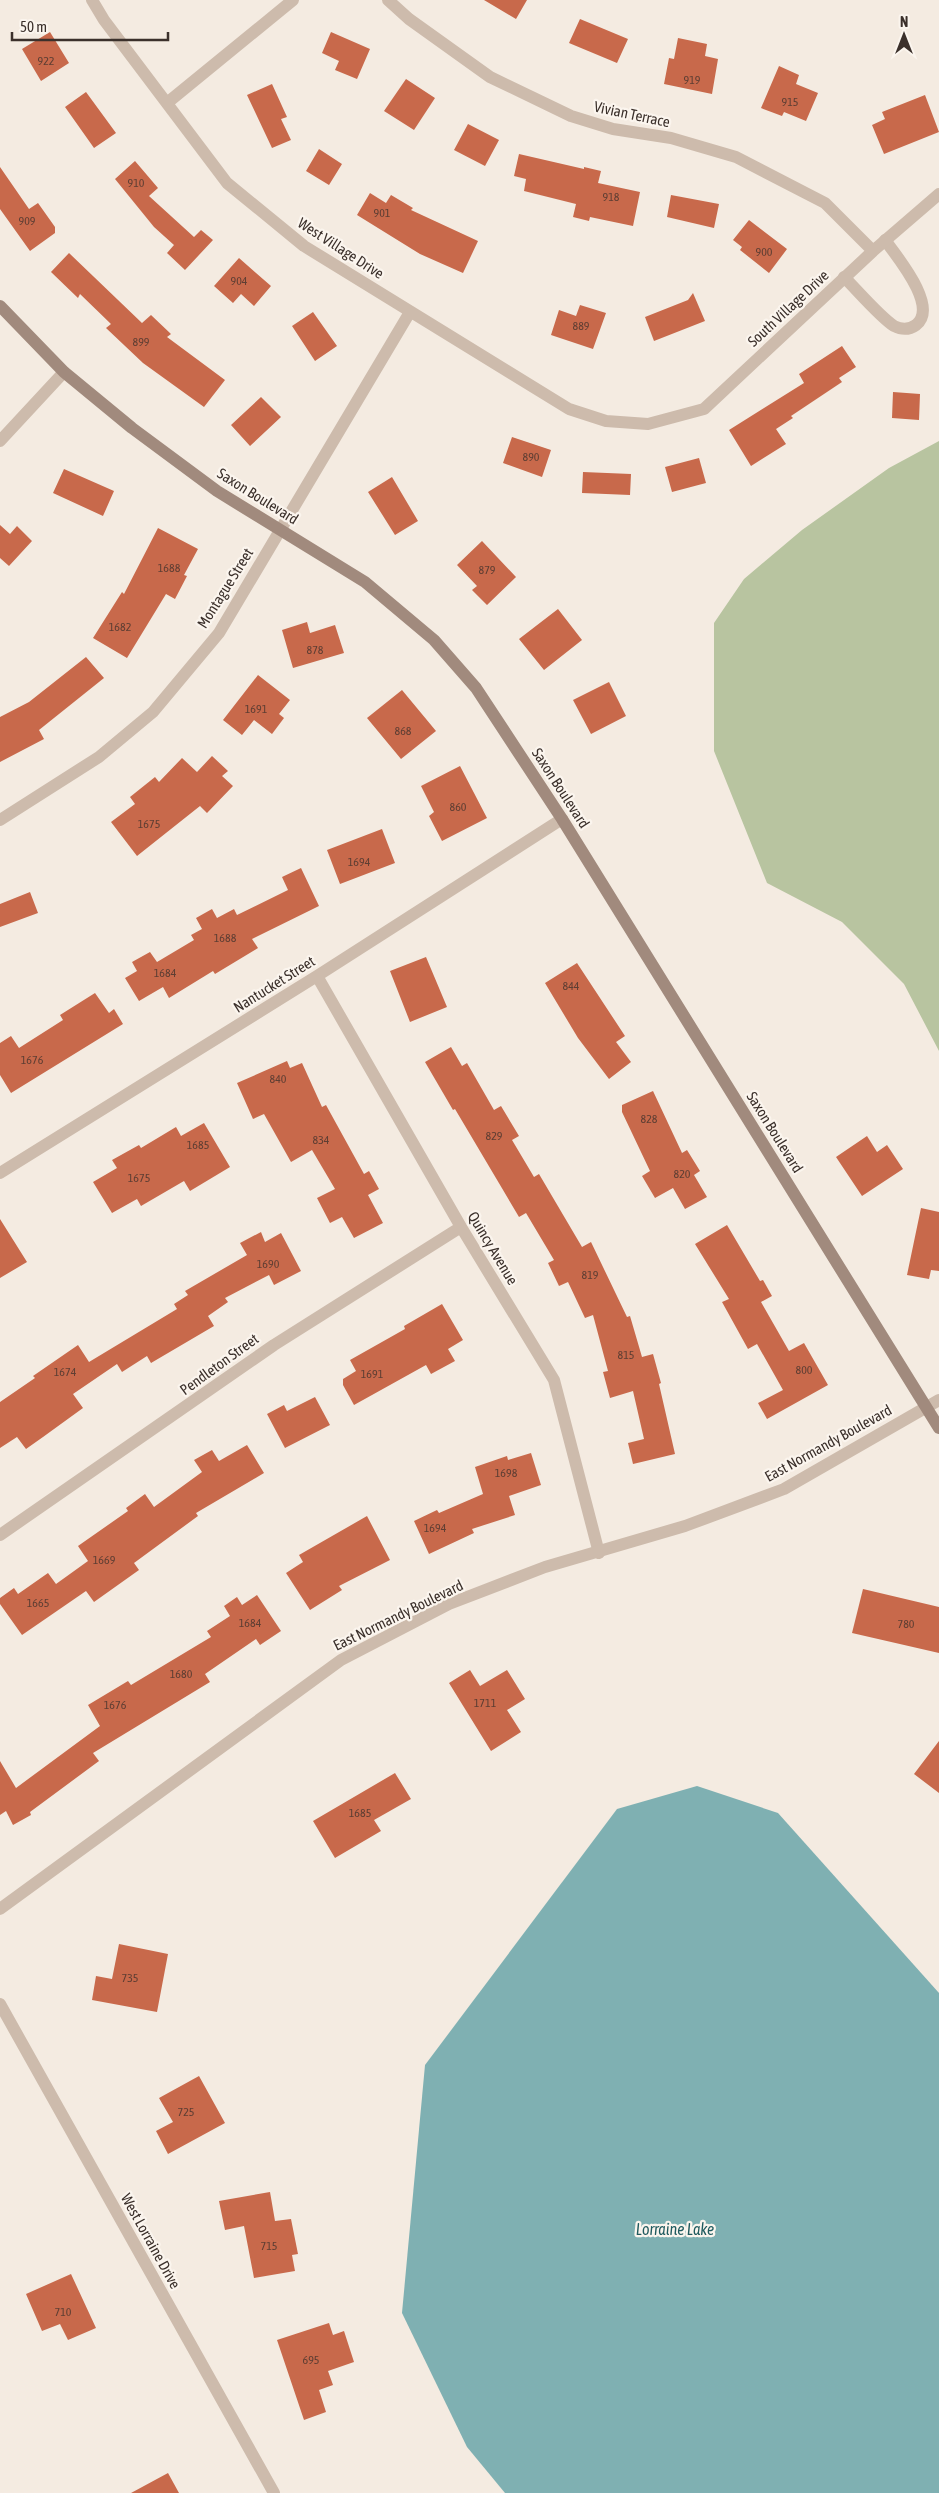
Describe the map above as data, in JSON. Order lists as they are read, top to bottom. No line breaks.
{"streets":{"main road":["Saxon Boulevard"],"street":["Vivian Terrace","West Village Drive","South Village Drive","Montague Street","Nantucket Street","Quincy Avenue","Pendleton Street","East Normandy Boulevard","West Lorraine Drive"]},"crossings":[["Vivian Terrace","South Village Drive"],["West Village Drive","South Village Drive"],["West Village Drive","Montague Street"],["Saxon Boulevard","Montague Street"],["Saxon Boulevard","Nantucket Street"],["Saxon Boulevard","East Normandy Boulevard"],["Nantucket Street","Quincy Avenue"],["Quincy Avenue","Pendleton Street"],["Quincy Avenue","East Normandy Boulevard"]],"water":["Lorraine Lake"],"house_numbers":["922","919","915","910","918","901","909","900","904","889","899","890","1688","879","1682","878","1691","868","860","1675","1694","1688","1684","844","1676","840","828","829","834","1685","820","1675","1690","819","815","800","1674","1691","1698","1694","1669","1665","1684","780","1680","1711","1676","1685","735","725","715","710","695"],"scale_bar":"50 m","north":"top"}
